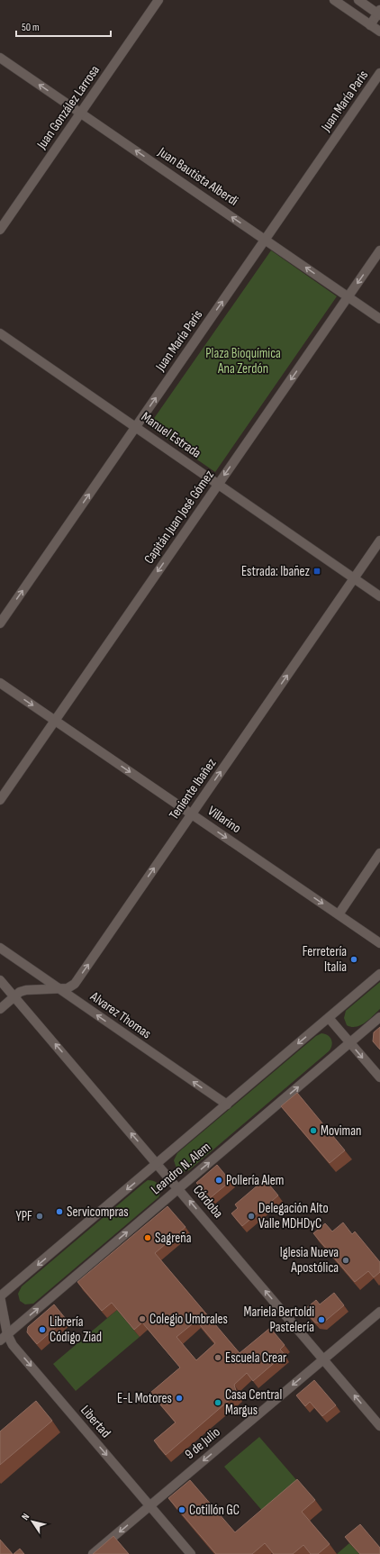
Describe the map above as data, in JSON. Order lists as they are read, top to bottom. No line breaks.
{"streets":{"street":["Juan María Paris","Juan González Larrosa","Juan Bautista Alberdi","Manuel Estrada","Capitán Juan José Gómez","Teniente Ibañez","Villarino","Alvarez Thomas","Leandro N. Alem","Córdoba","Libertad","9 de Julio"]},"crossings":[["Juan María Paris","Juan Bautista Alberdi"],["Juan María Paris","Manuel Estrada"],["Juan González Larrosa","Juan Bautista Alberdi"],["Juan Bautista Alberdi","Capitán Juan José Gómez"],["Manuel Estrada","Capitán Juan José Gómez"],["Manuel Estrada","Teniente Ibañez"],["Capitán Juan José Gómez","Villarino"],["Teniente Ibañez","Villarino"],["Teniente Ibañez","Alvarez Thomas"],["Teniente Ibañez","Córdoba"],["Alvarez Thomas","Leandro N. Alem"],["Leandro N. Alem","Córdoba"],["Leandro N. Alem","Libertad"],["Córdoba","9 de Julio"],["Libertad","9 de Julio"]],"one_way":["Juan María Paris","Juan Bautista Alberdi","Capitán Juan José Gómez","Teniente Ibañez","Villarino","Alvarez Thomas","Córdoba","Libertad","9 de Julio"],"parks":["Plaza Bioquímica Ana Zerdón"],"places":{"transit":["Estrada: Ibañez"],"other":["Ferretería Italia","Moviman","Pollería Alem","Servicompras","YPF","Delegación Alto Valle MDHDyC","Sagreña","Iglesia Nueva Apostólica","Colegio Umbrales","Mariela Bertoldi Pastelería","Librería Código Ziad","Escuela Crear","E-L Motores","Casa Central Margus","Cotillón GC"]},"scale_bar":"50 m","north":"top left"}
